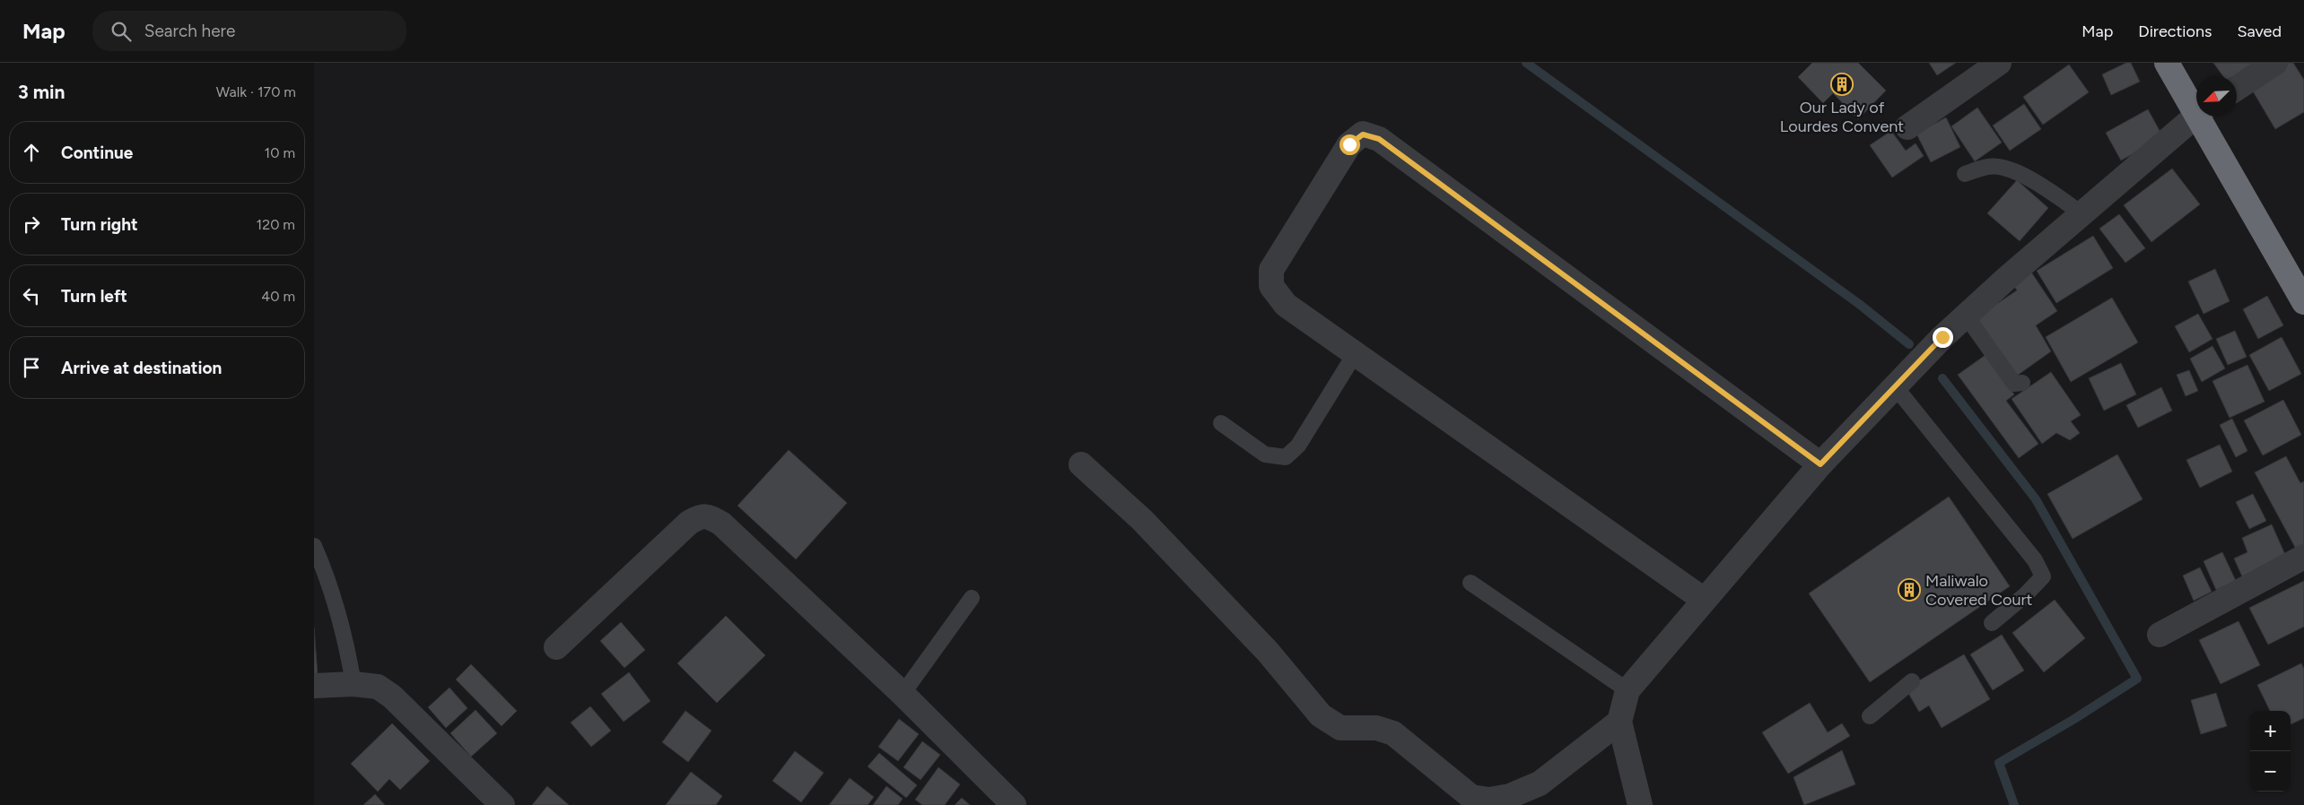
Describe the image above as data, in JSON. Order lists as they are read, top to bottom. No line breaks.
{"places":{"building":["Our Lady of Lourdes Convent","Maliwalo Covered Court"]},"north":"bottom left","page":{"header":"Map","search":"Search here","nav":["Map","Directions","Saved"],"heading":["3 min","Walk · 170 m"],"list":[["Continue","10 m"],["Turn right","120 m"],["Turn left","40 m"],"Arrive at destination"],"map_buttons":["+","−"]}}
